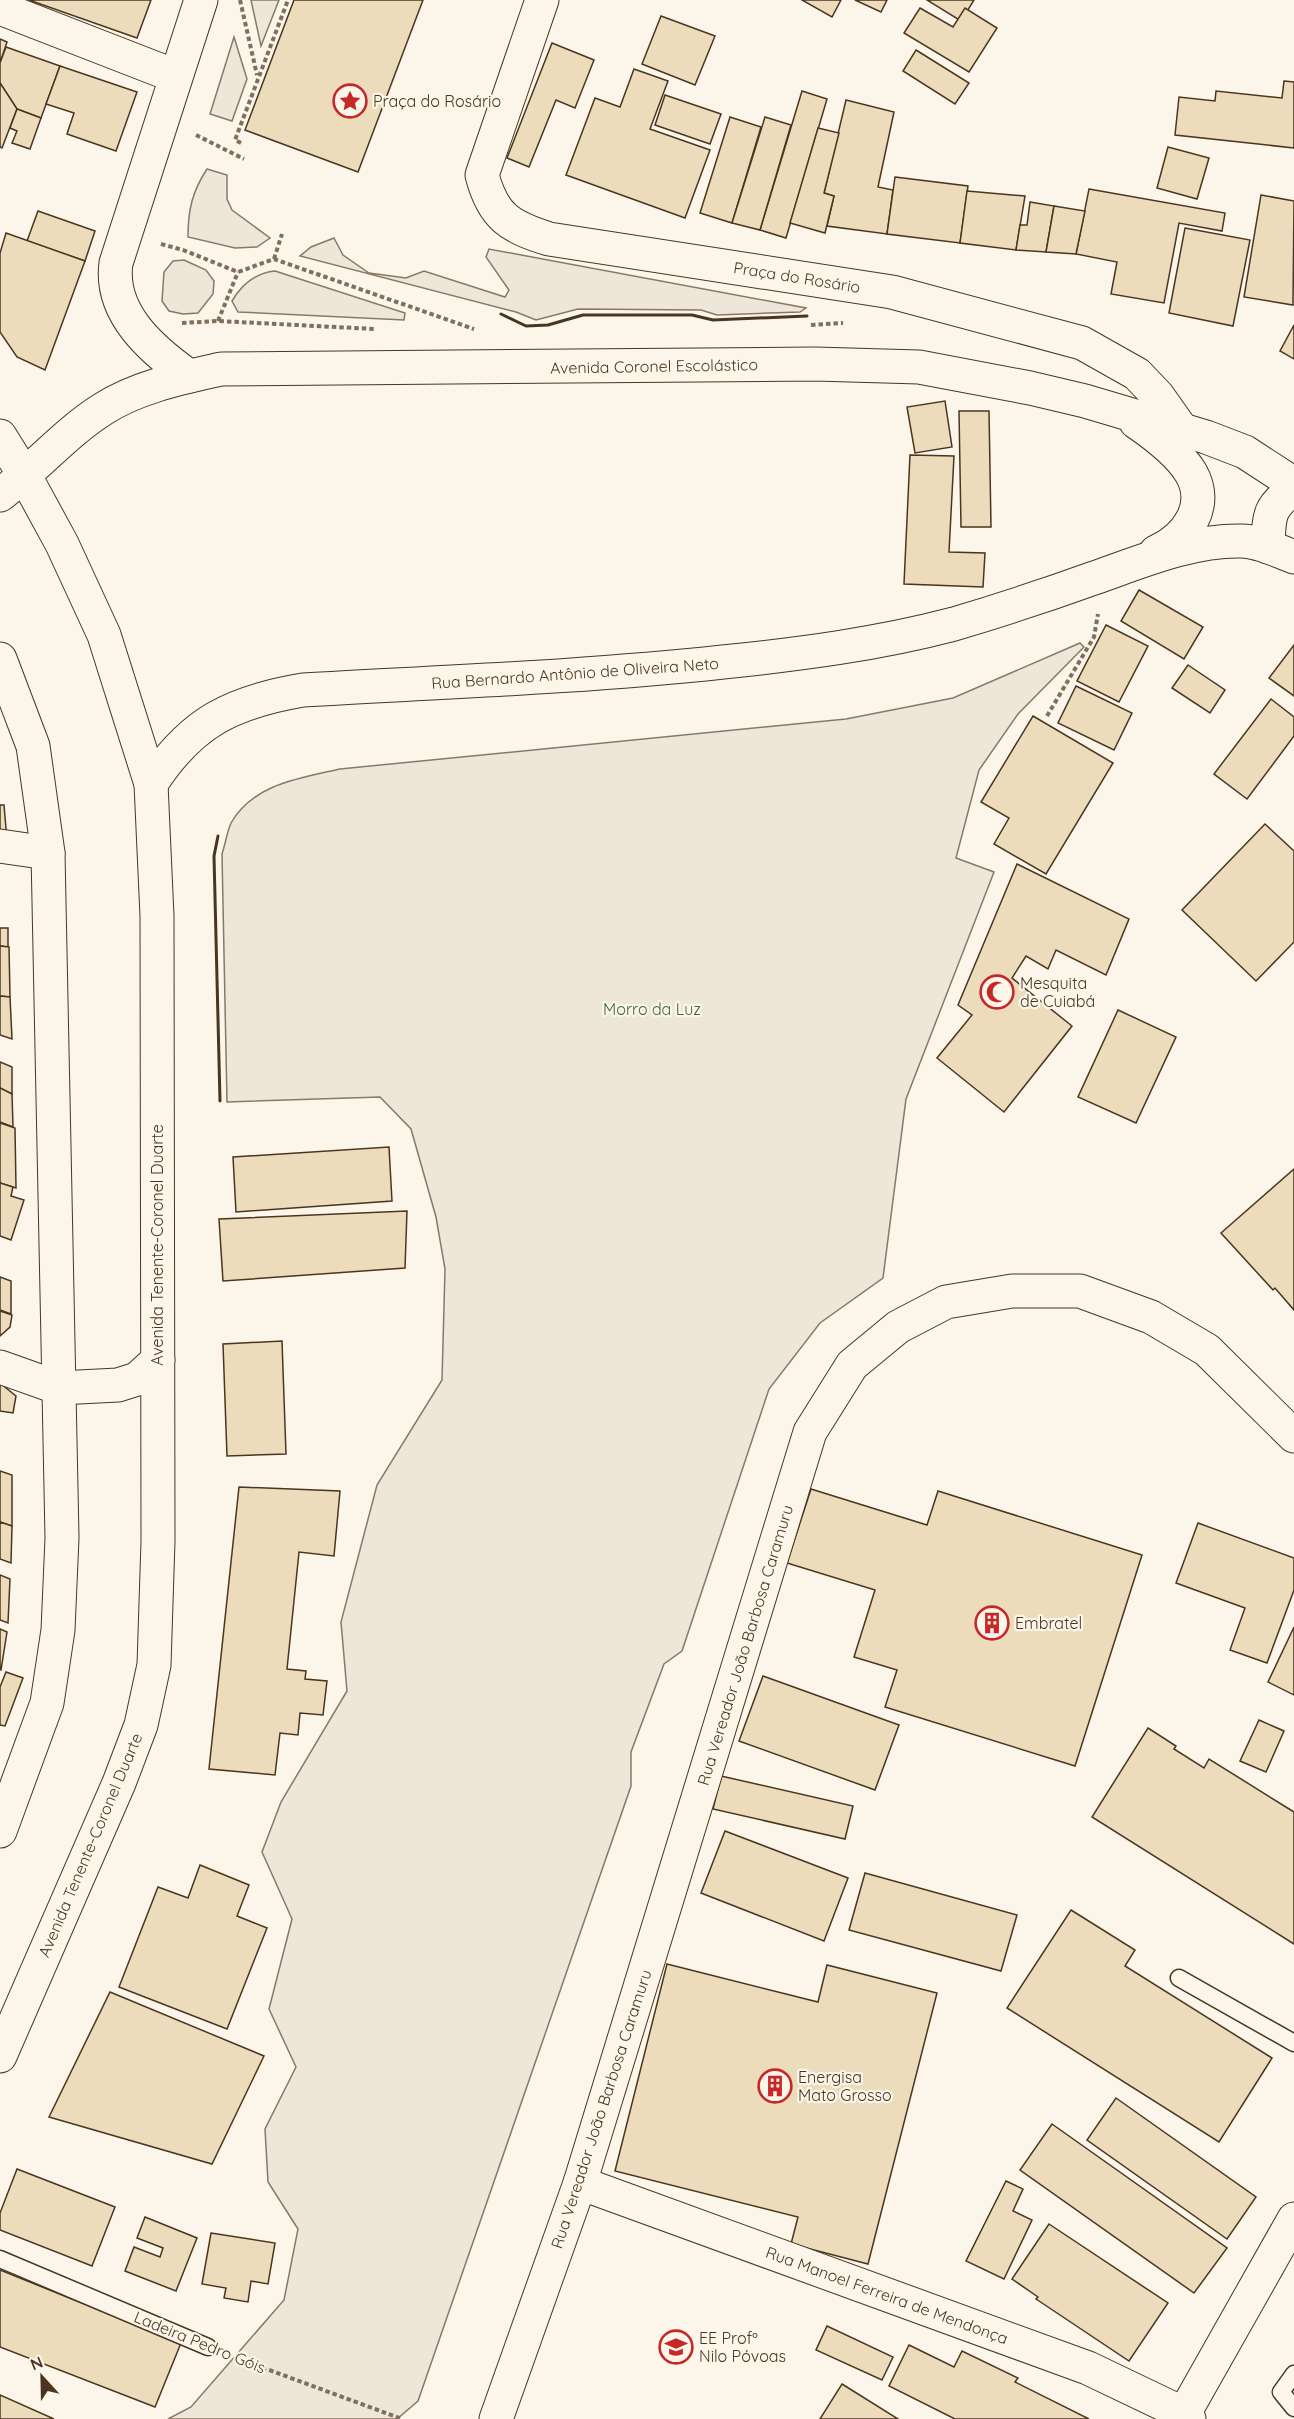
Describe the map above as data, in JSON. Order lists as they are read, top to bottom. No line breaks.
{"streets":{"main road":["Praça do Rosário","Avenida Coronel Escolástico","Rua Bernardo Antônio de Oliveira Neto","Avenida Tenente-Coronel Duarte","Rua Vereador João Barbosa Caramuru","Rua Manoel Ferreira de Mendonça"],"lane":["Ladeira Pedro Góis"]},"crossings":[["Praça do Rosário","Avenida Coronel Escolástico"],["Avenida Coronel Escolástico","Avenida Tenente-Coronel Duarte"],["Rua Bernardo Antônio de Oliveira Neto","Avenida Tenente-Coronel Duarte"],["Rua Vereador João Barbosa Caramuru","Rua Manoel Ferreira de Mendonça"]],"parks":["Morro da Luz"],"places":{"place":["Praça do Rosário"],"mosque":["Mesquita de Cuiabá"],"building":["Embratel","Energisa Mato Grosso"],"school or university":["EE Profº Nilo Póvoas"]},"north":"top"}
